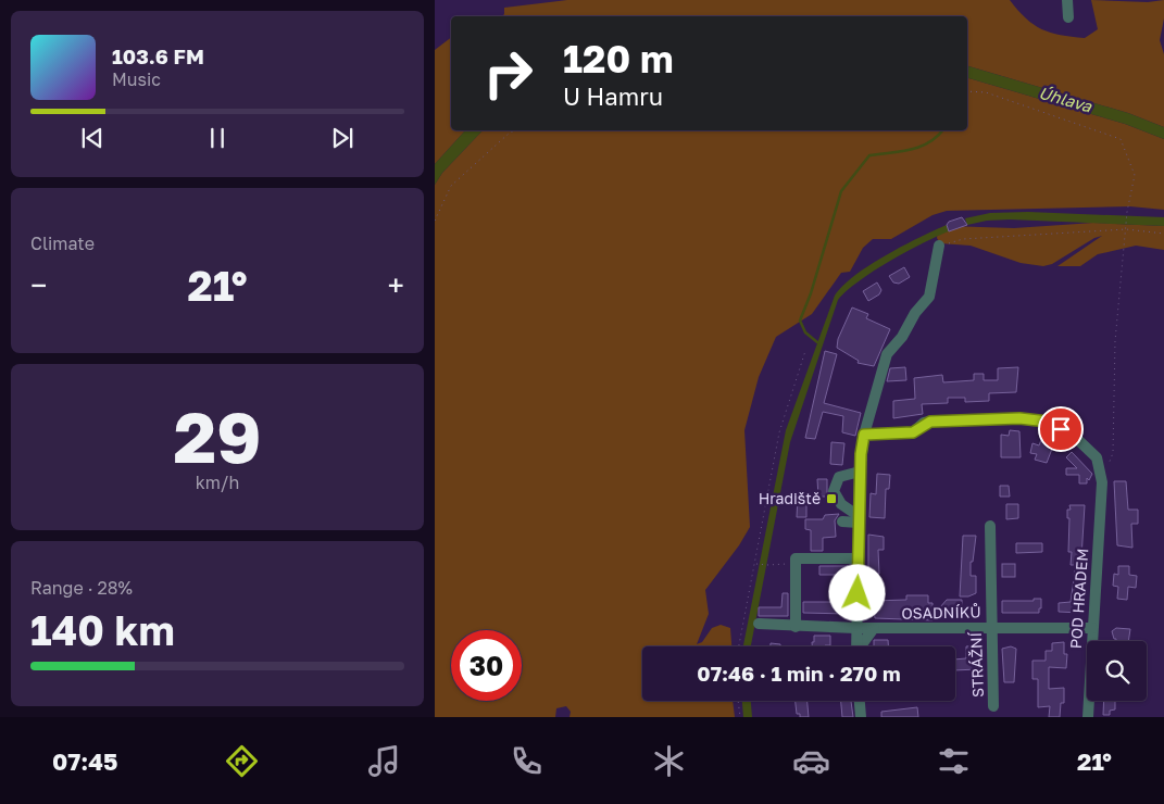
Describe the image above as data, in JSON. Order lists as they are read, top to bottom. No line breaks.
{"streets":{"street":["POD HRADEM","OSADNÍKŮ","STRÁŽNÍ"]},"crossings":[["POD HRADEM","OSADNÍKŮ"],["OSADNÍKŮ","STRÁŽNÍ"]],"water":["Úhlava"],"places":{"transit":["Hradiště"]},"page":{"turn":["120 m","U Hamru"],"song":["103.6 FM","Music"],"tile":["Climate",["29","km/h"],["Range · 28%","140 km"]],"heat":["−","21°","+"],"limit":"30","trip":"07:46 · 1 min · 270 m","tabs":["07:45","21°"]}}
